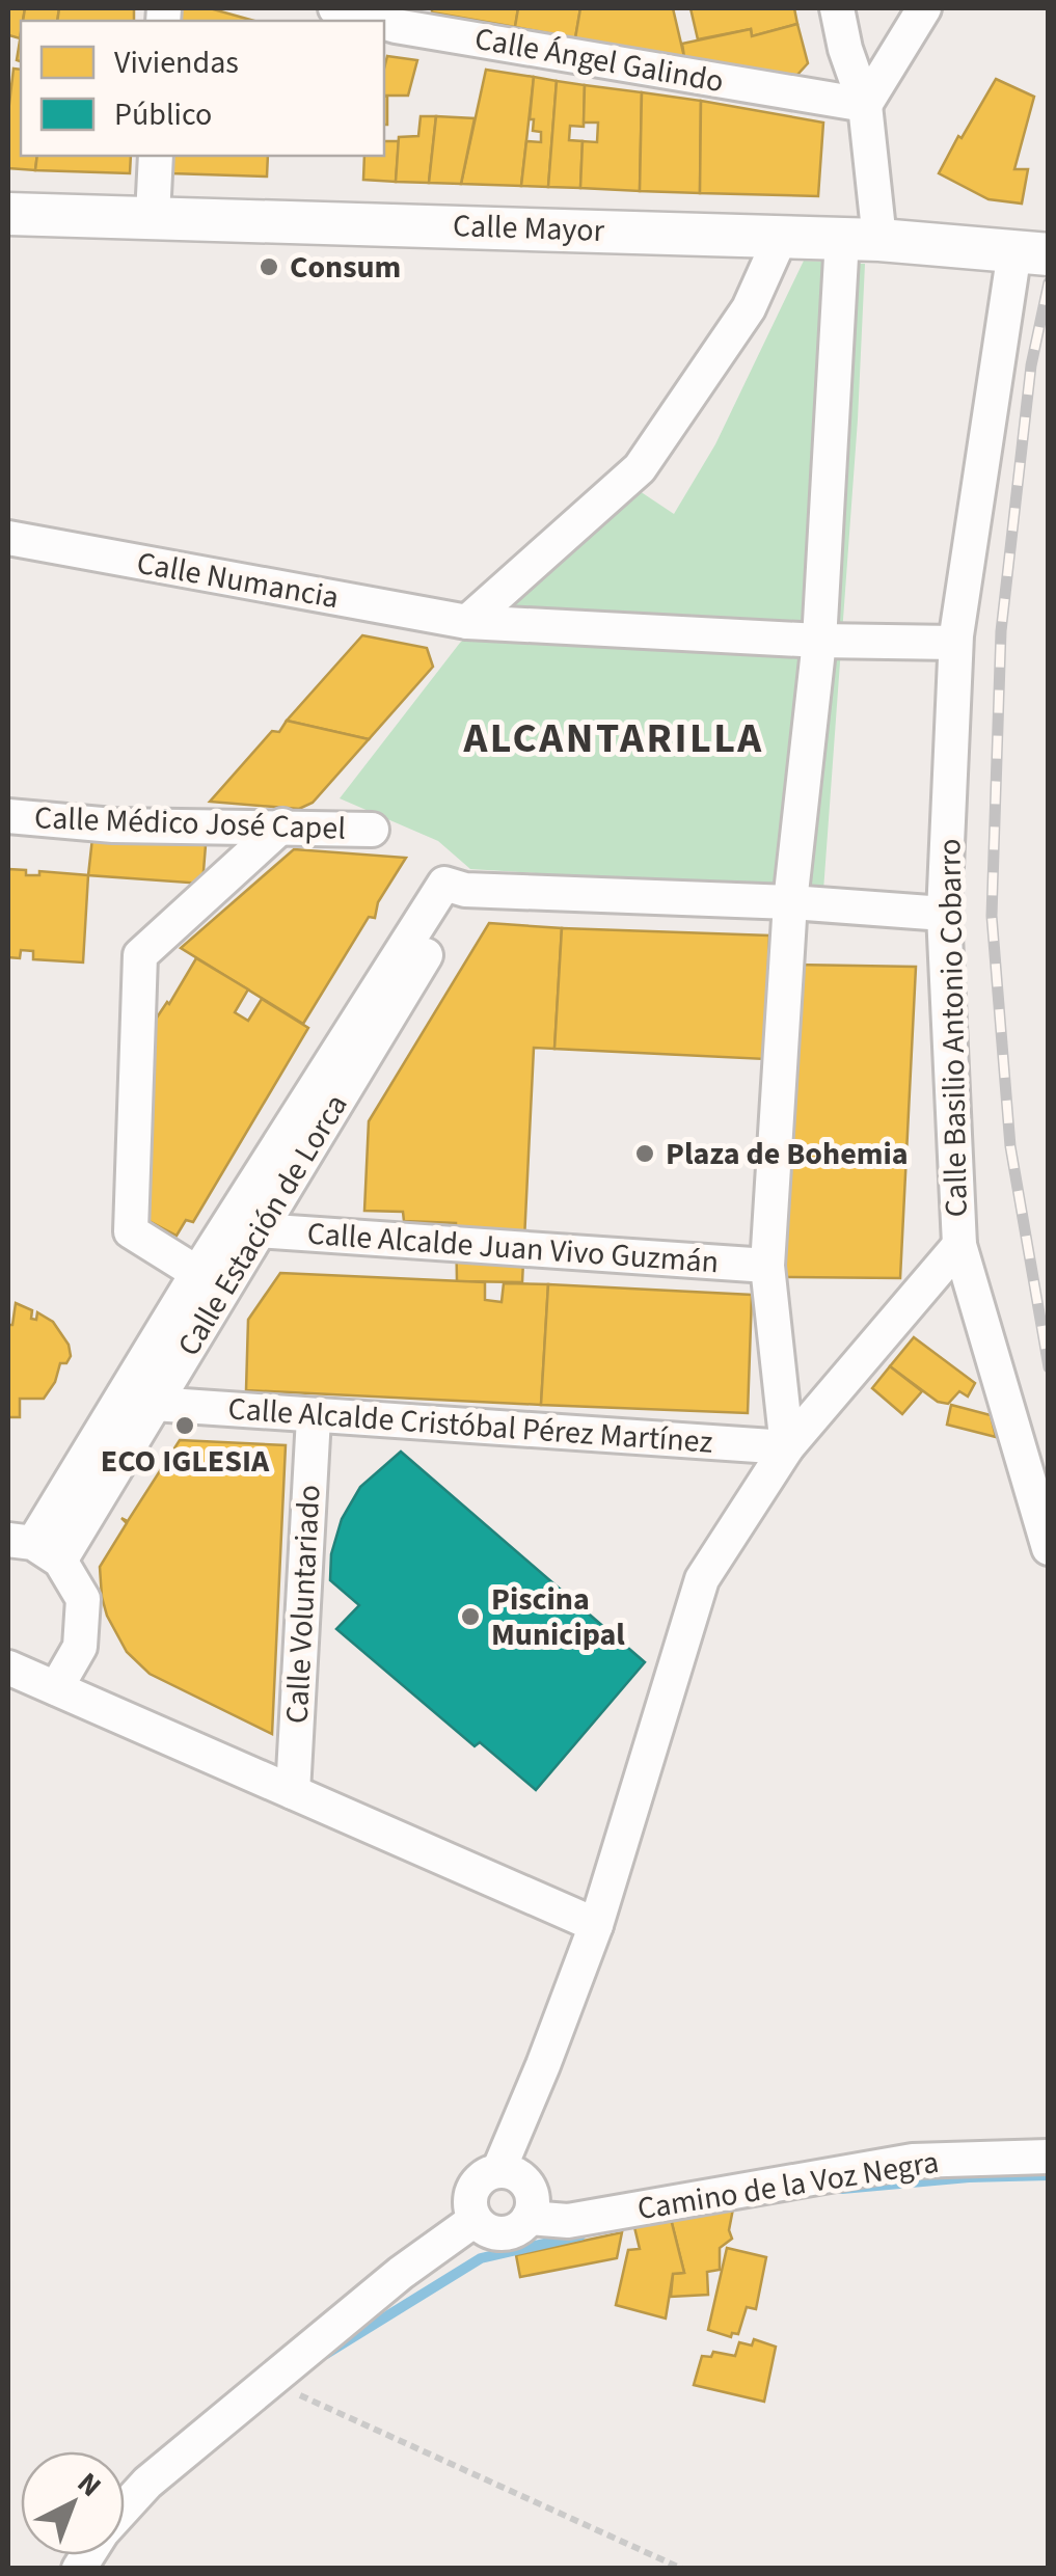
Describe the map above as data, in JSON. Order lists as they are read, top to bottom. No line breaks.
{"streets":{"main road":["Calle Mayor"],"street":["Calle Ángel Galindo","Calle Numancia","Calle Médico José Capel","Calle Basilio Antonio Cobarro","Calle Estación de Lorca","Calle Alcalde Juan Vivo Guzmán","Calle Alcalde Cristóbal Pérez Martínez","Calle Voluntariado","Camino de la Voz Negra"]},"crossings":[["Calle Mayor","Calle Basilio Antonio Cobarro"],["Calle Numancia","Calle Basilio Antonio Cobarro"],["Calle Estación de Lorca","Calle Alcalde Juan Vivo Guzmán"],["Calle Estación de Lorca","Calle Alcalde Cristóbal Pérez Martínez"],["Calle Alcalde Cristóbal Pérez Martínez","Calle Voluntariado"]],"districts":["ALCANTARILLA"],"places":["Consum","Plaza de Bohemia","ECO IGLESIA","Piscina Municipal"],"legend":["Viviendas","Público"],"north":"top right"}
